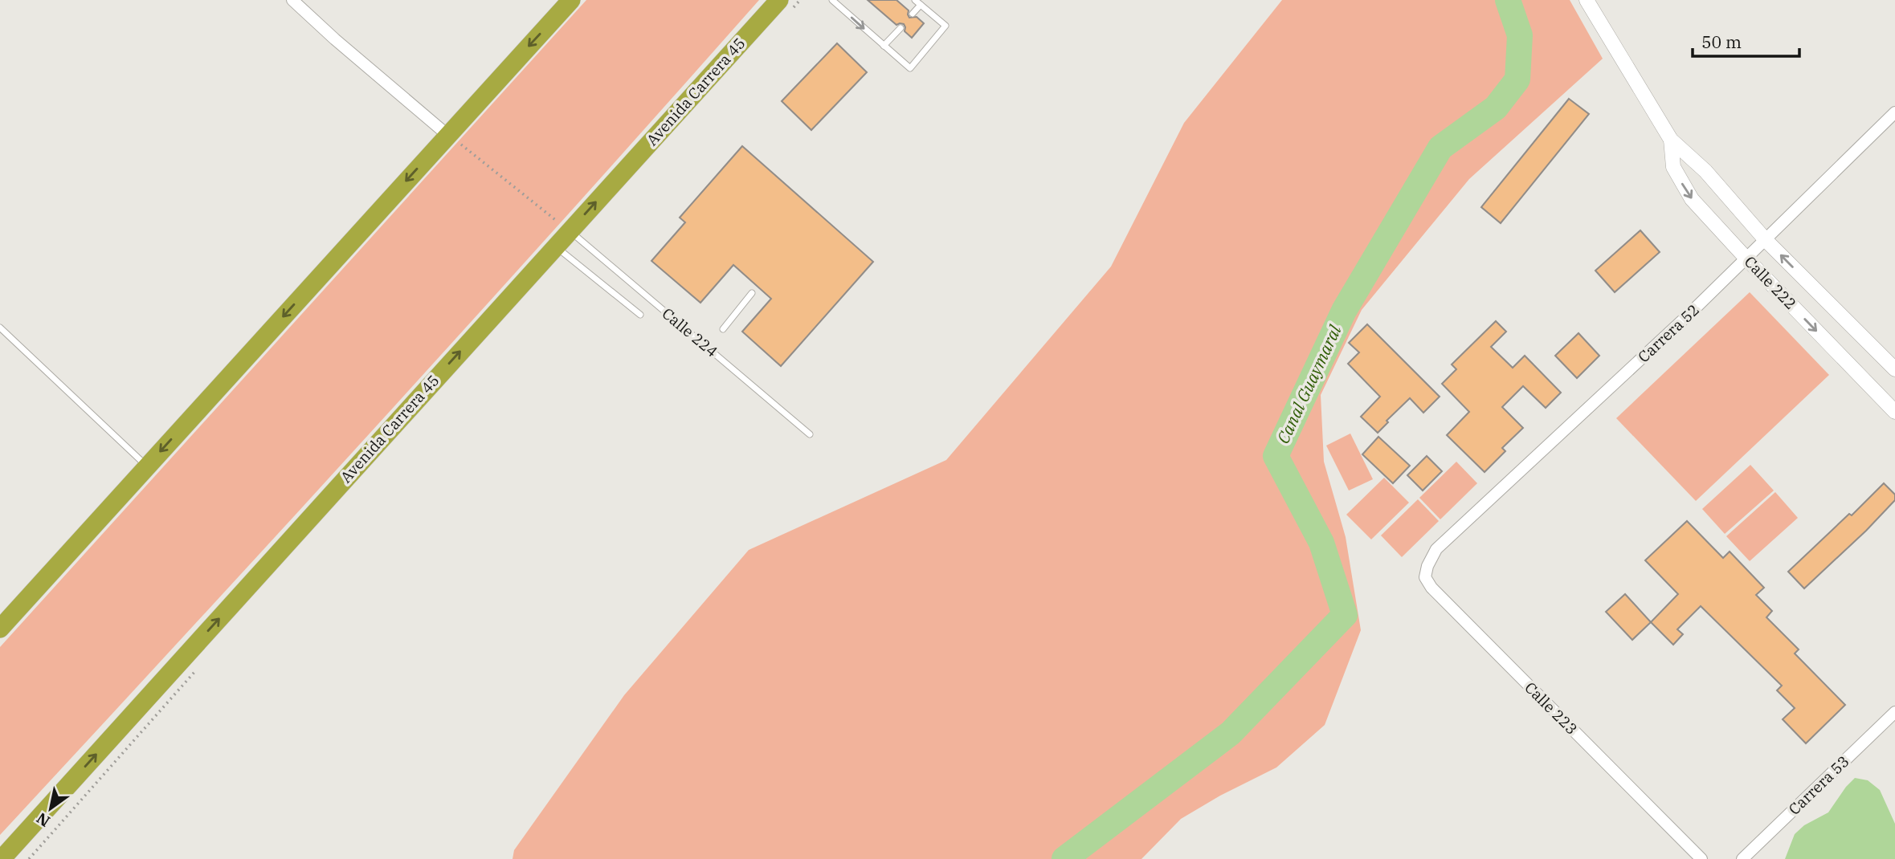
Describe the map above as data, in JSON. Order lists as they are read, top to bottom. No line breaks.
{"streets":{"highway":["Avenida Carrera 45"],"street":["Calle 222","Carrera 52","Calle 223","Carrera 53"],"lane":["Calle 224"]},"crossings":[["Avenida Carrera 45","Calle 224"],["Calle 222","Carrera 52"],["Carrera 52","Calle 223"]],"water":["Canal Guaymaral"],"scale_bar":"50 m","north":"bottom left"}
